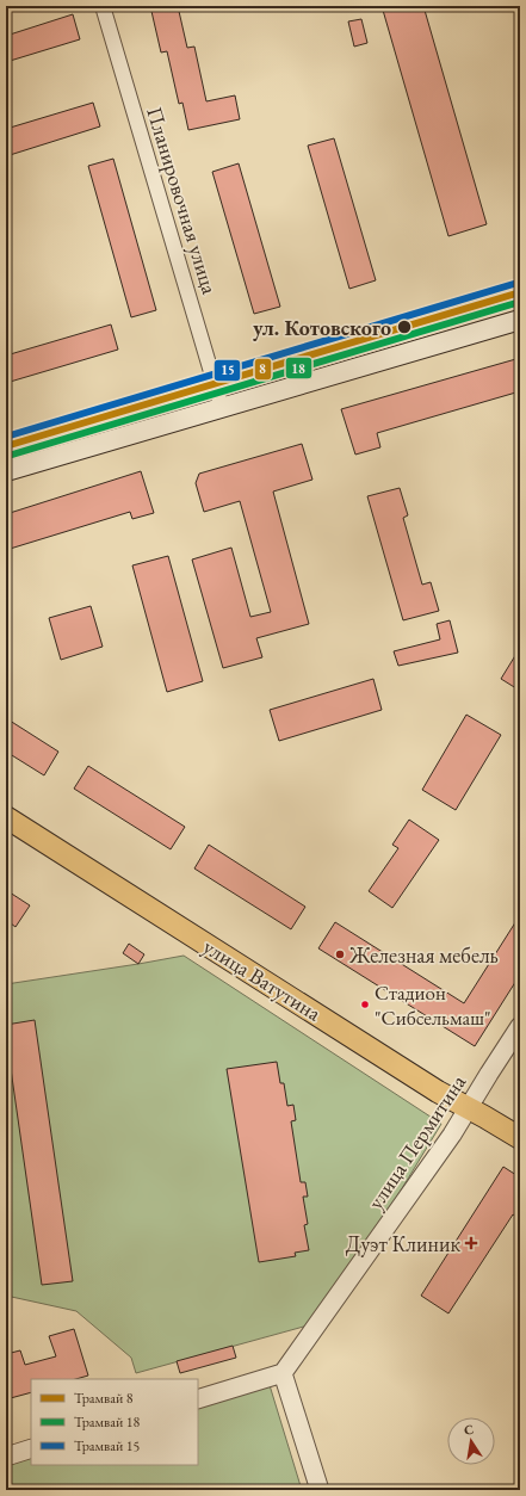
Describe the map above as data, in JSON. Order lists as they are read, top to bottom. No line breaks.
{"streets":{"main road":["улица Ватутина"],"street":["Планировочная улица","улица Пермитина"]},"crossings":[["улица Ватутина","улица Пермитина"]],"places":{"other":["ул. Котовского","Железная мебель","Стадион \"Сибсельмаш\""],"health":["Дуэт Клиник"]},"lines":["tram line 15","tram line 8","tram line 18"],"legend":["Трамвай 8","Трамвай 18","Трамвай 15"],"north":"top"}
